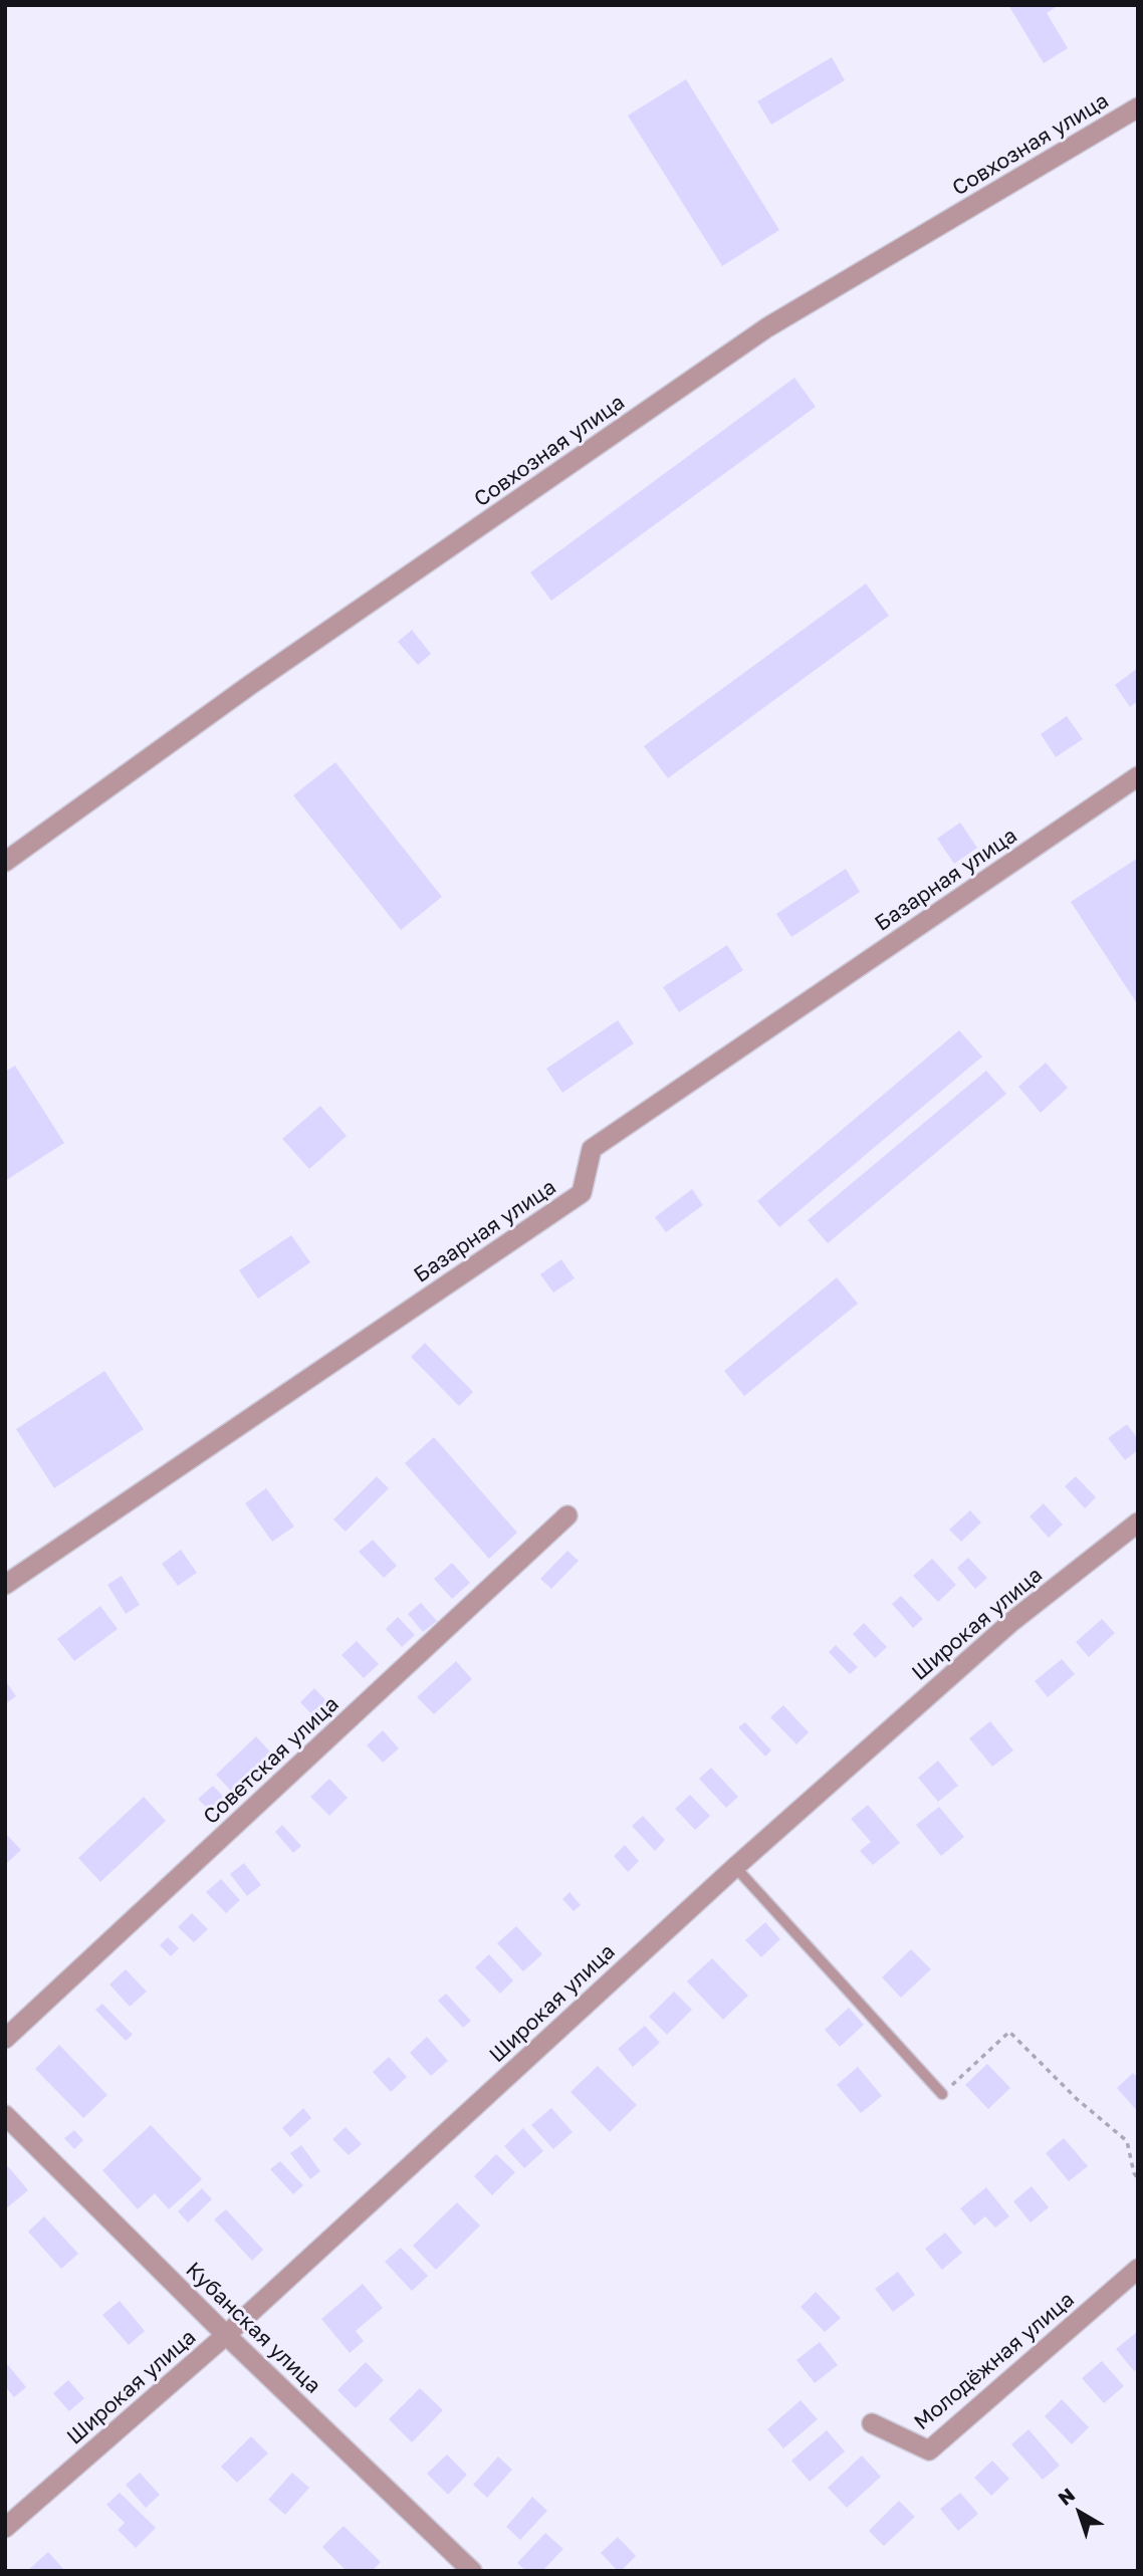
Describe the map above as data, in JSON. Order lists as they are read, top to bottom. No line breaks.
{"streets":{"street":["Совхозная улица","Базарная улица","Широкая улица","Советская улица","Кубанская улица","Молодёжная улица"]},"crossings":[["Широкая улица","Кубанская улица"]],"north":"top left"}
